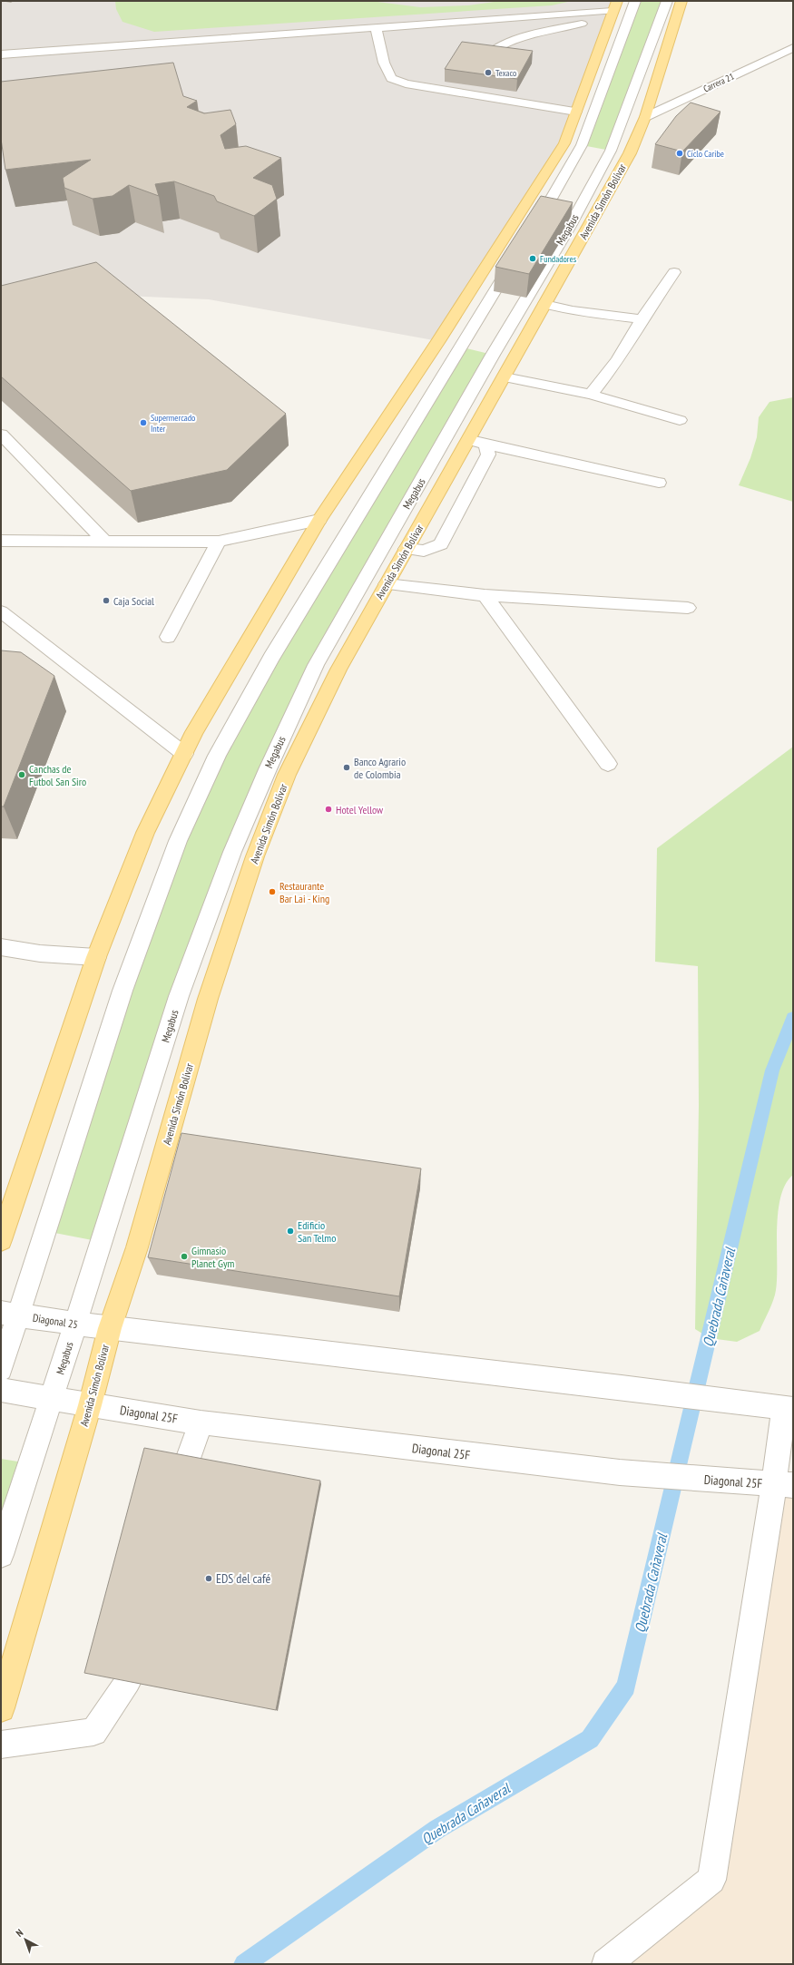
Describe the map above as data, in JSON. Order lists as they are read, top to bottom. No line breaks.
{"streets":{"main road":["Avenida Simón Bolívar"],"street":["Carrera 21","Megabus","Diagonal 25","Diagonal 25F"]},"crossings":[["Carrera 21","Avenida Simón Bolívar"],["Avenida Simón Bolívar","Diagonal 25"],["Avenida Simón Bolívar","Diagonal 25F"],["Megabus","Diagonal 25"]],"water":["Quebrada Cañaveral"],"places":["Texaco","Ciclo Caribe","Fundadores","Supermercado Inter","Caja Social","Banco Agrario de Colombia","Canchas de Futbol San Siro","Hotel Yellow","Restaurante Bar Lai - King","Edificio San Telmo","Gimnasio Planet Gym","EDS del café"],"north":"top left"}
